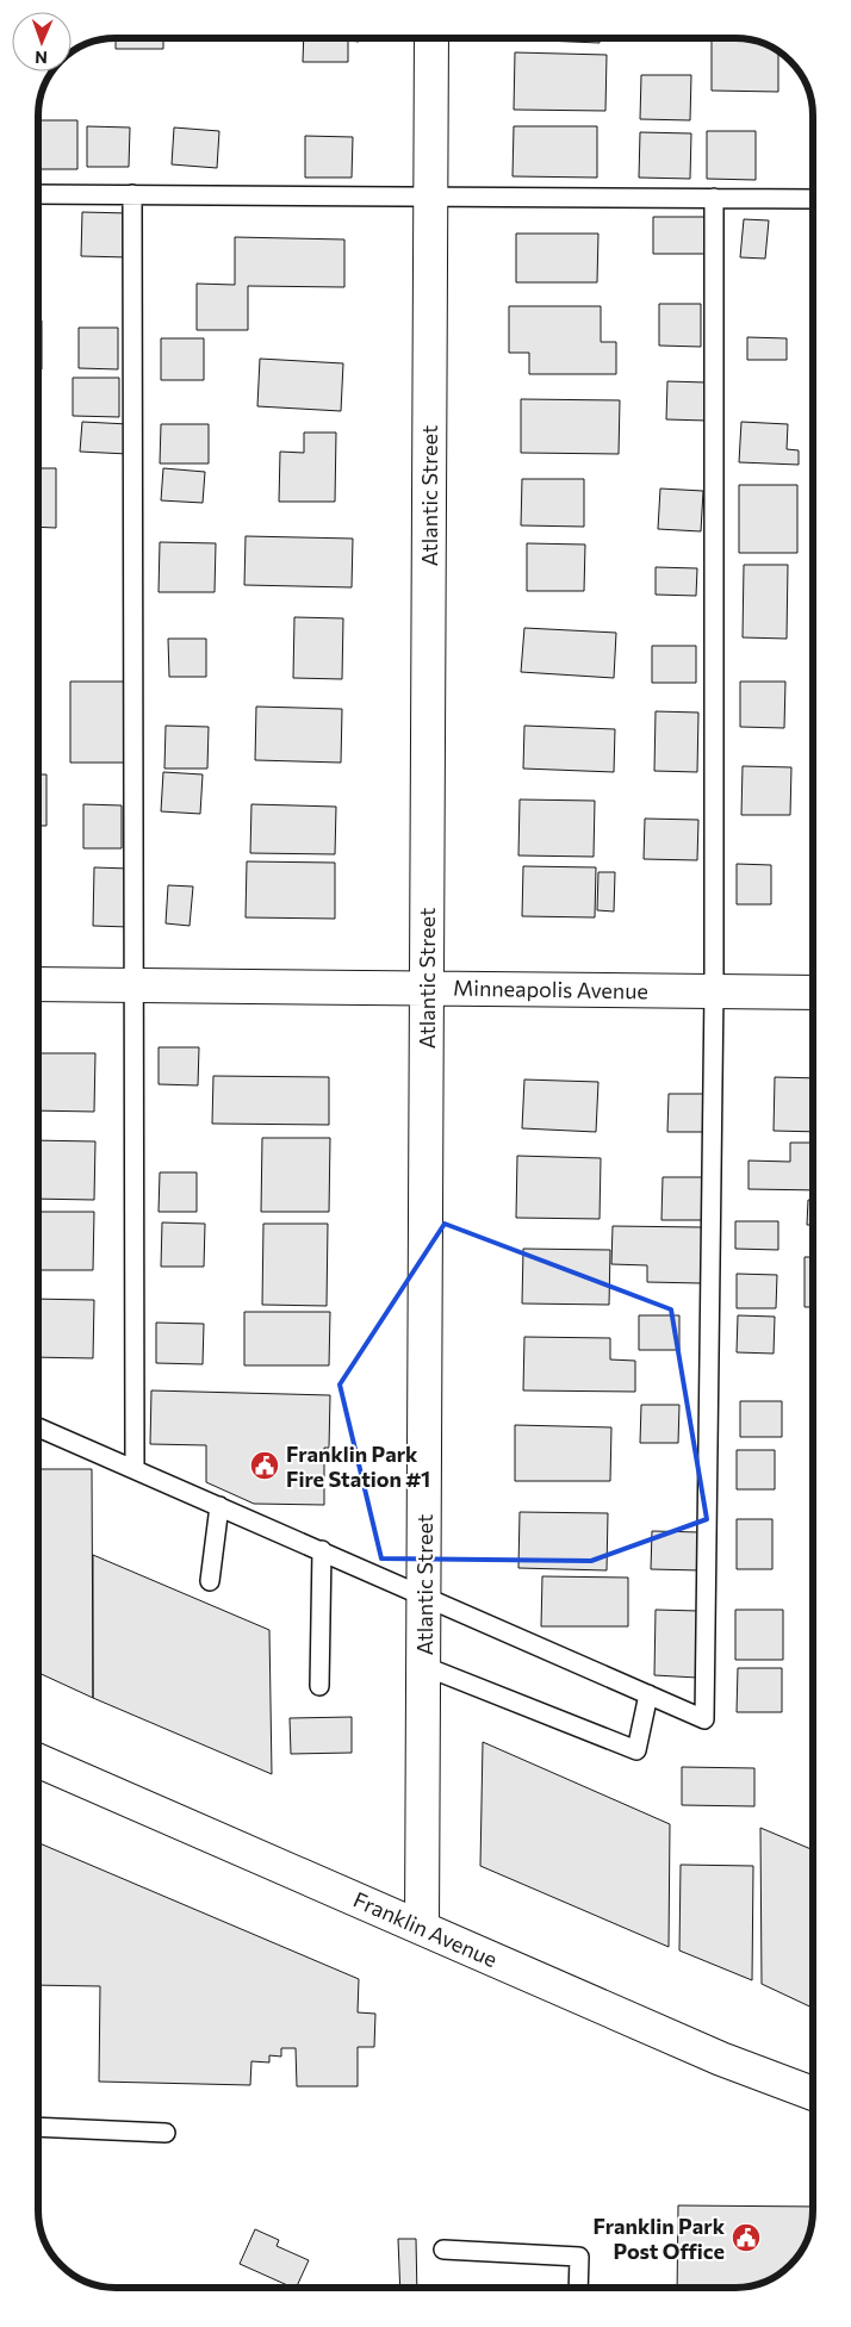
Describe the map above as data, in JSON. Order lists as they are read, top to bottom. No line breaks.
{"streets":{"street":["Atlantic Street","Minneapolis Avenue","Franklin Avenue"]},"crossings":[["Atlantic Street","Minneapolis Avenue"],["Atlantic Street","Franklin Avenue"]],"places":{"public building":["Franklin Park Fire Station #1","Franklin Park Post Office"]},"north":"bottom"}
